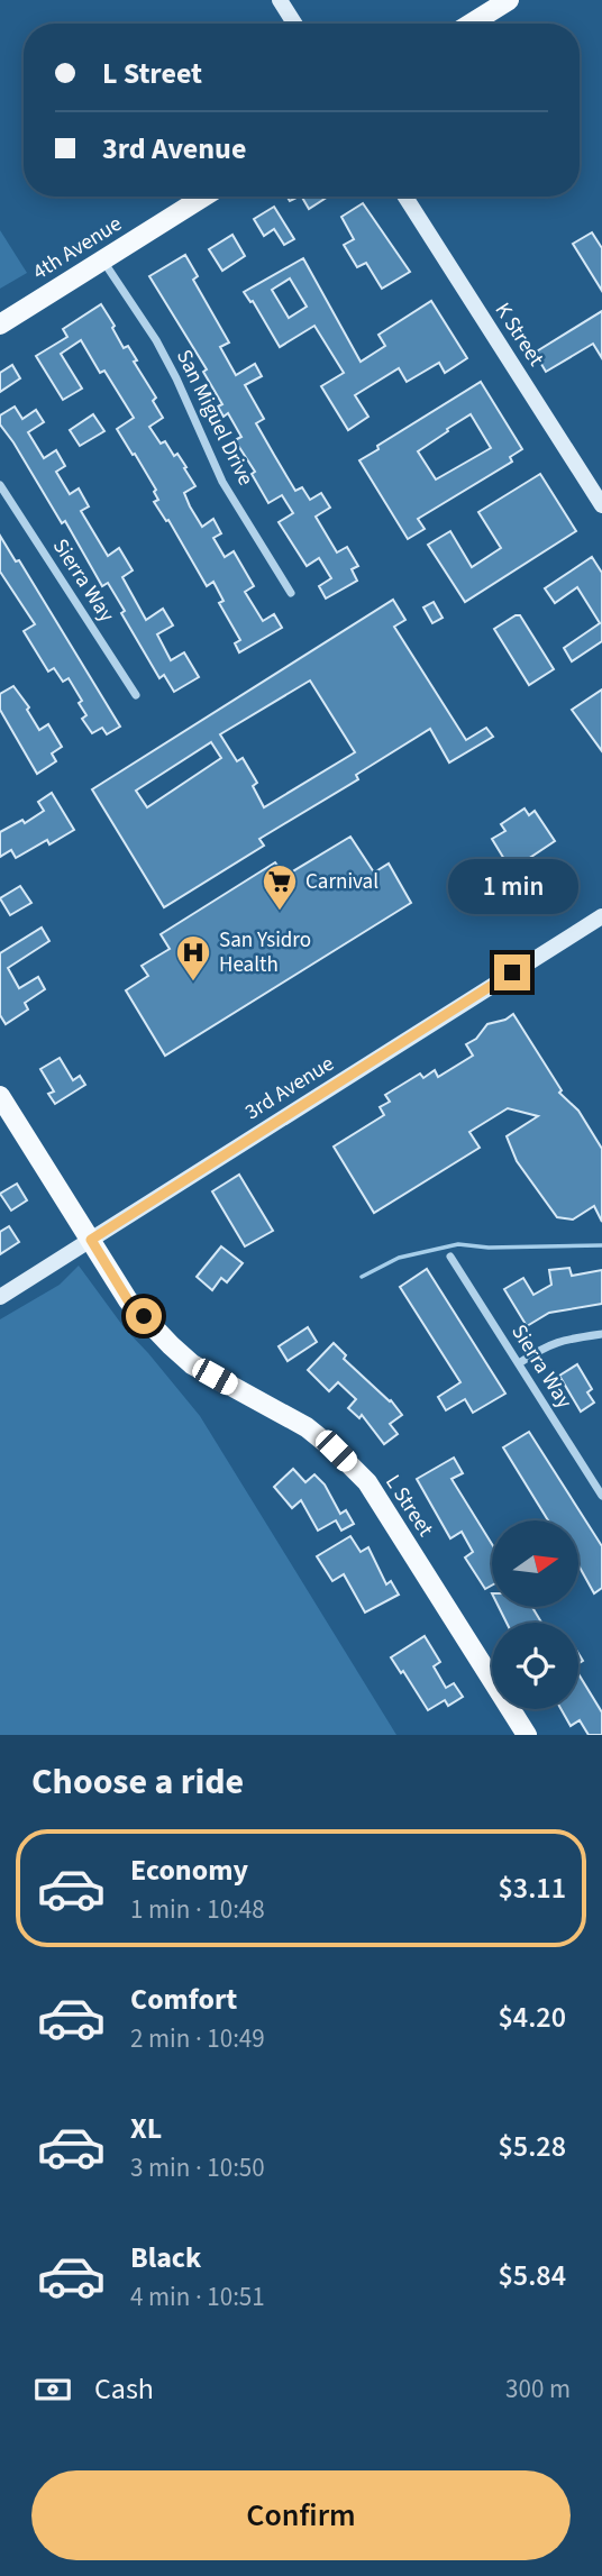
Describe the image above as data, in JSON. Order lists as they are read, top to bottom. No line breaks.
{"streets":{"main road":["4th Avenue","K Street","3rd Avenue","L Street"],"street":["San Miguel Drive","Sierra Way"]},"crossings":[["4th Avenue","San Miguel Drive"],["3rd Avenue","L Street"]],"places":{"supermarket":["Carnival"],"hospital":["San Ysidro Health"]},"north":"right","page":{"banner":["L Street","3rd Avenue"],"bubble":"1 min","heading":"Choose a ride","list":[{"name":"Economy","note":"1 min · 10:48","value":"$3.11"},{"name":"Comfort","note":"2 min · 10:49","value":"$4.20"},{"name":"XL","note":"3 min · 10:50","value":"$5.28"},{"name":"Black","note":"4 min · 10:51","value":"$5.84"}],"pay":["Cash","300 m"],"buttons":"Confirm"}}
